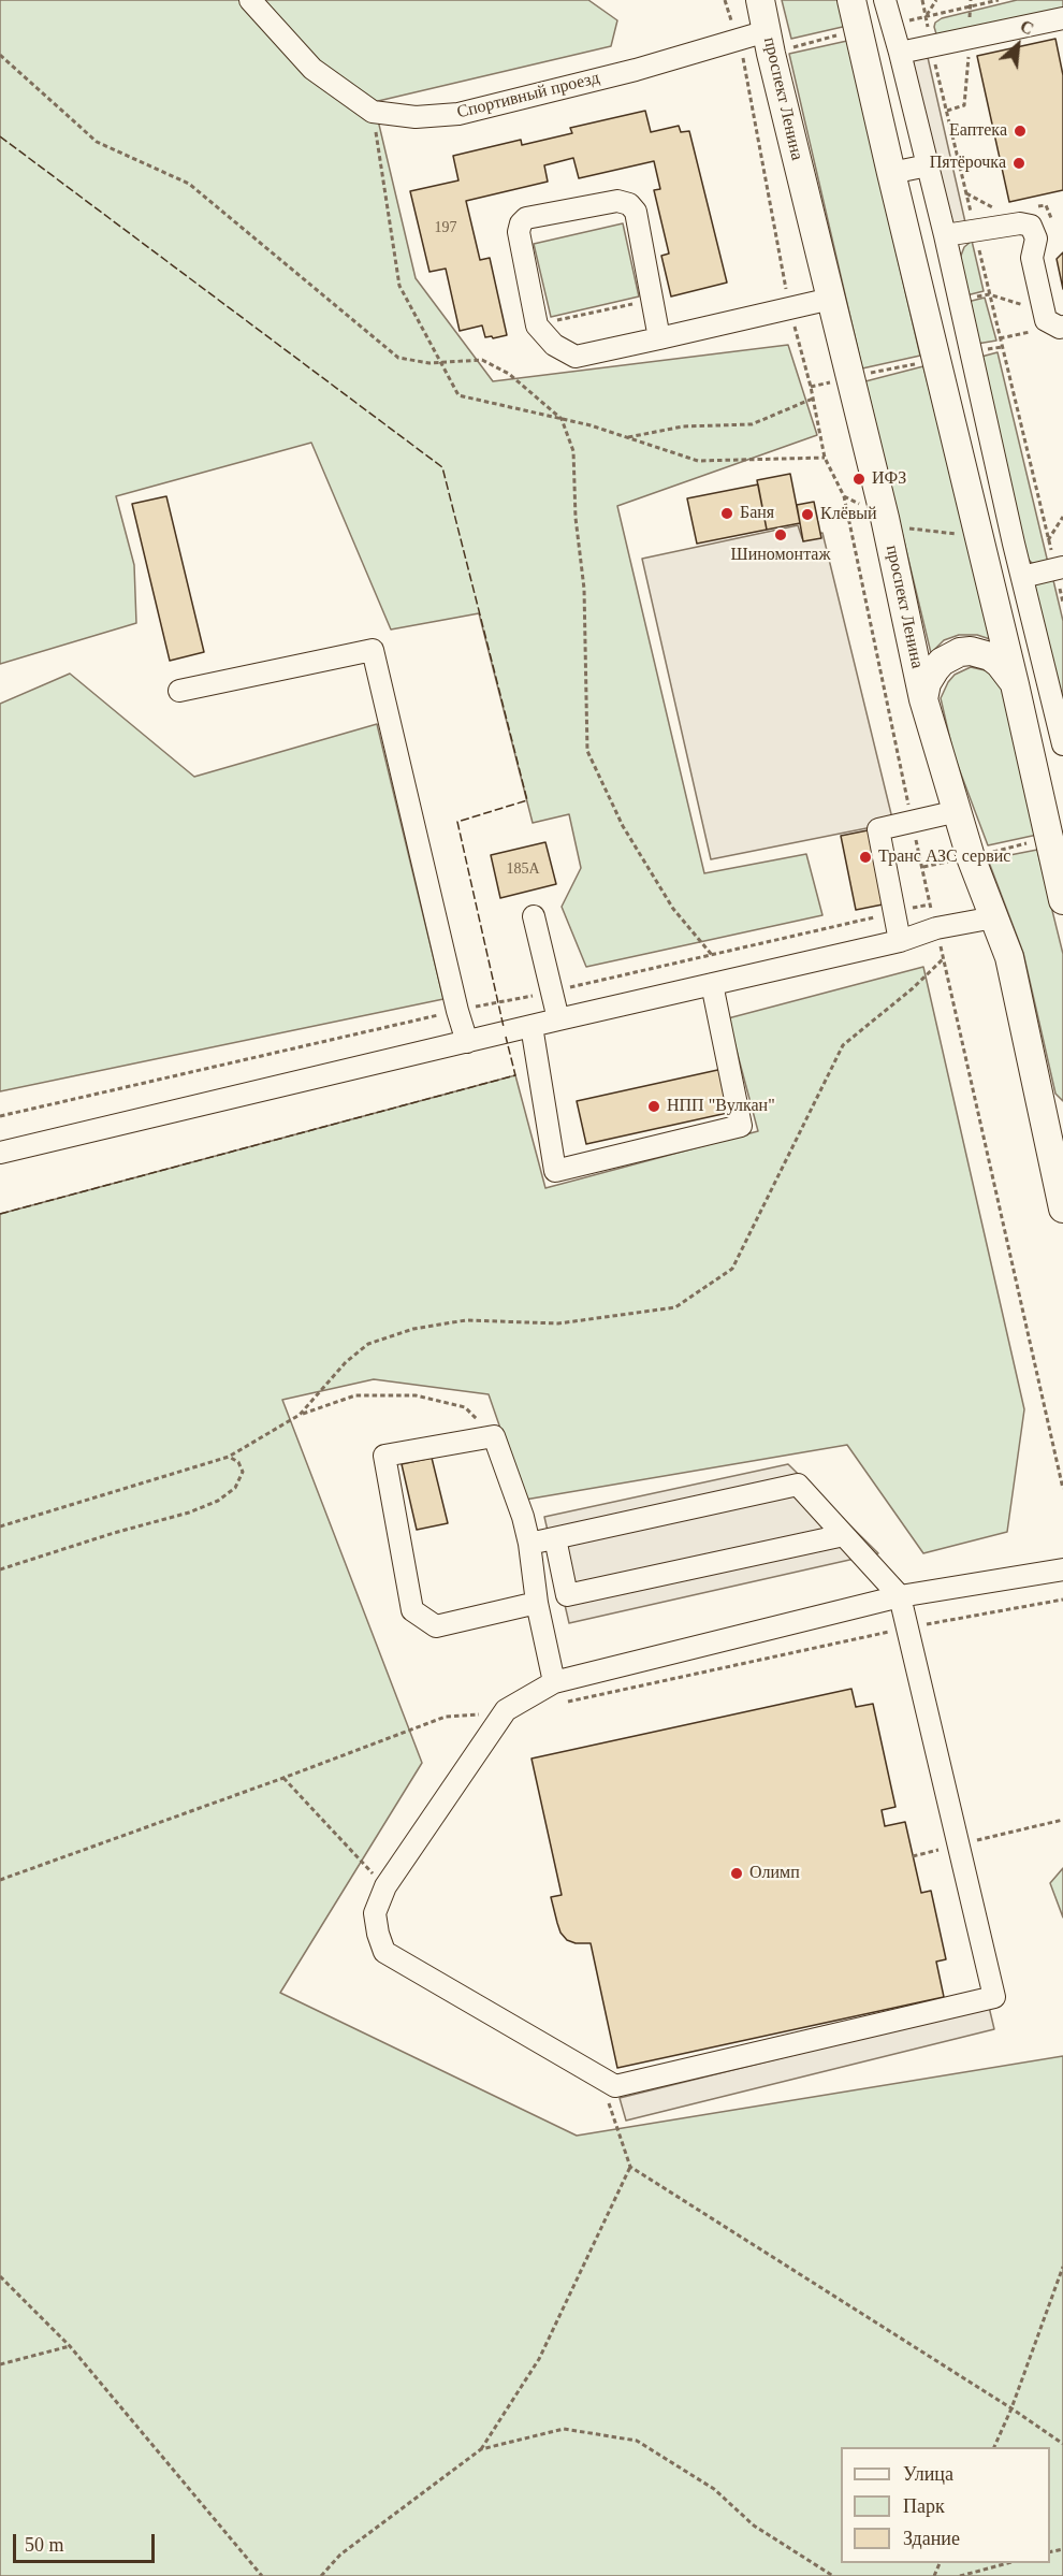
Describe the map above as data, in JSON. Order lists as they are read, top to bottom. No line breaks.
{"streets":{"main road":["проспект Ленина"],"street":["Спортивный проезд"]},"crossings":[["Спортивный проезд","проспект Ленина"]],"places":["Еаптека","Пятёрочка","ИФЗ","Баня","Клёвый","Шиномонтаж","Транс АЗС сервис","НПП \"Вулкан\"","Олимп"],"house_numbers":["197","185А"],"legend":["Улица","Парк","Здание"],"scale_bar":"50 m","north":"top right"}
